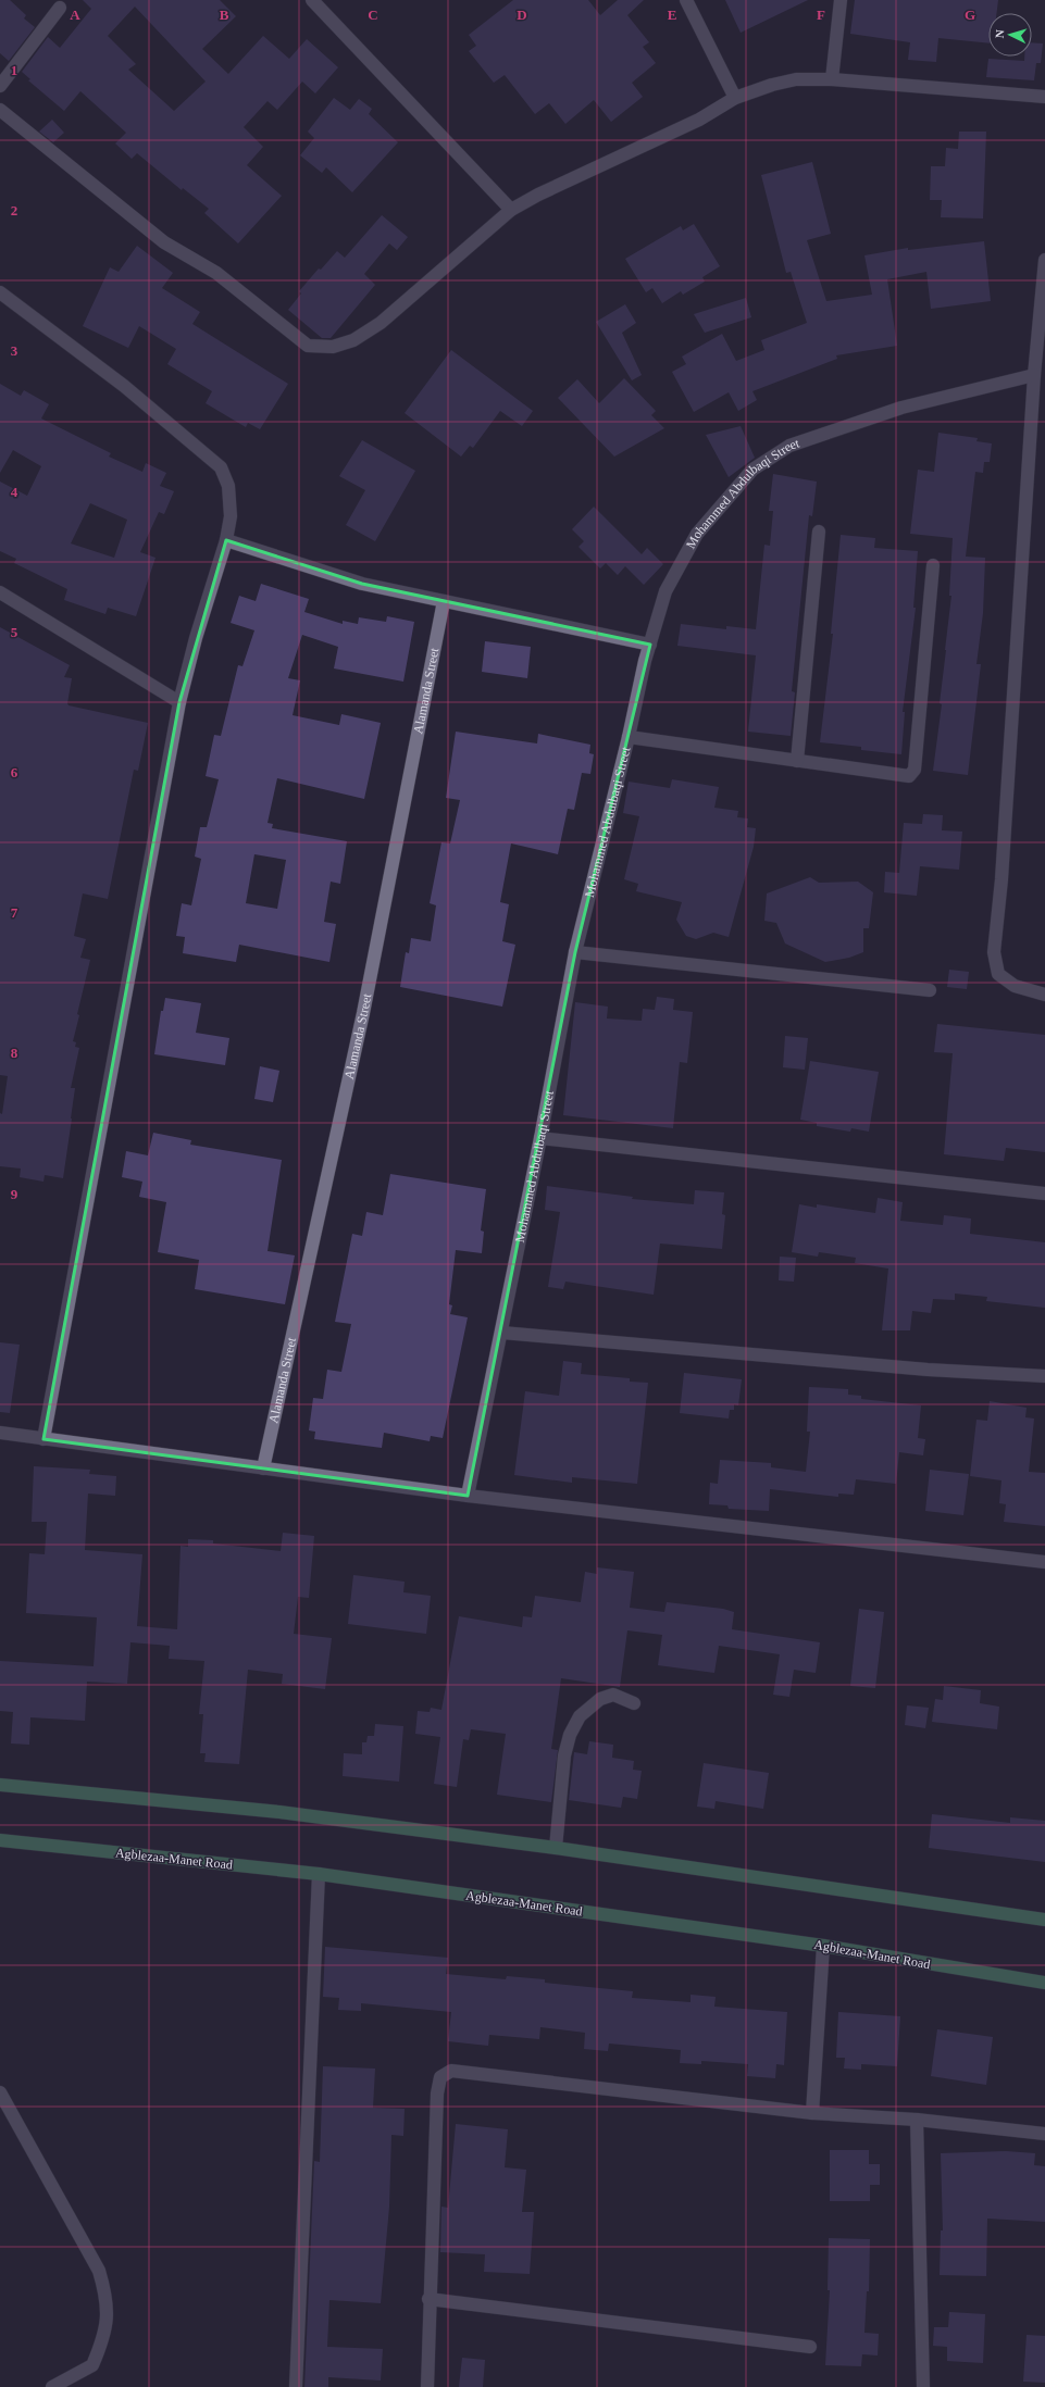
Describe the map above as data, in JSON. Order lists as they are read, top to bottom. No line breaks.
{"streets":{"main road":["Agblezaa-Manet Road"],"street":["Mohammed Abdulbaqi Street","Alamanda Street"]},"north":"left","grid":{"columns":["A","B","C","D","E","F","G"],"rows":["1","2","3","4","5","6","7","8","9"]}}
